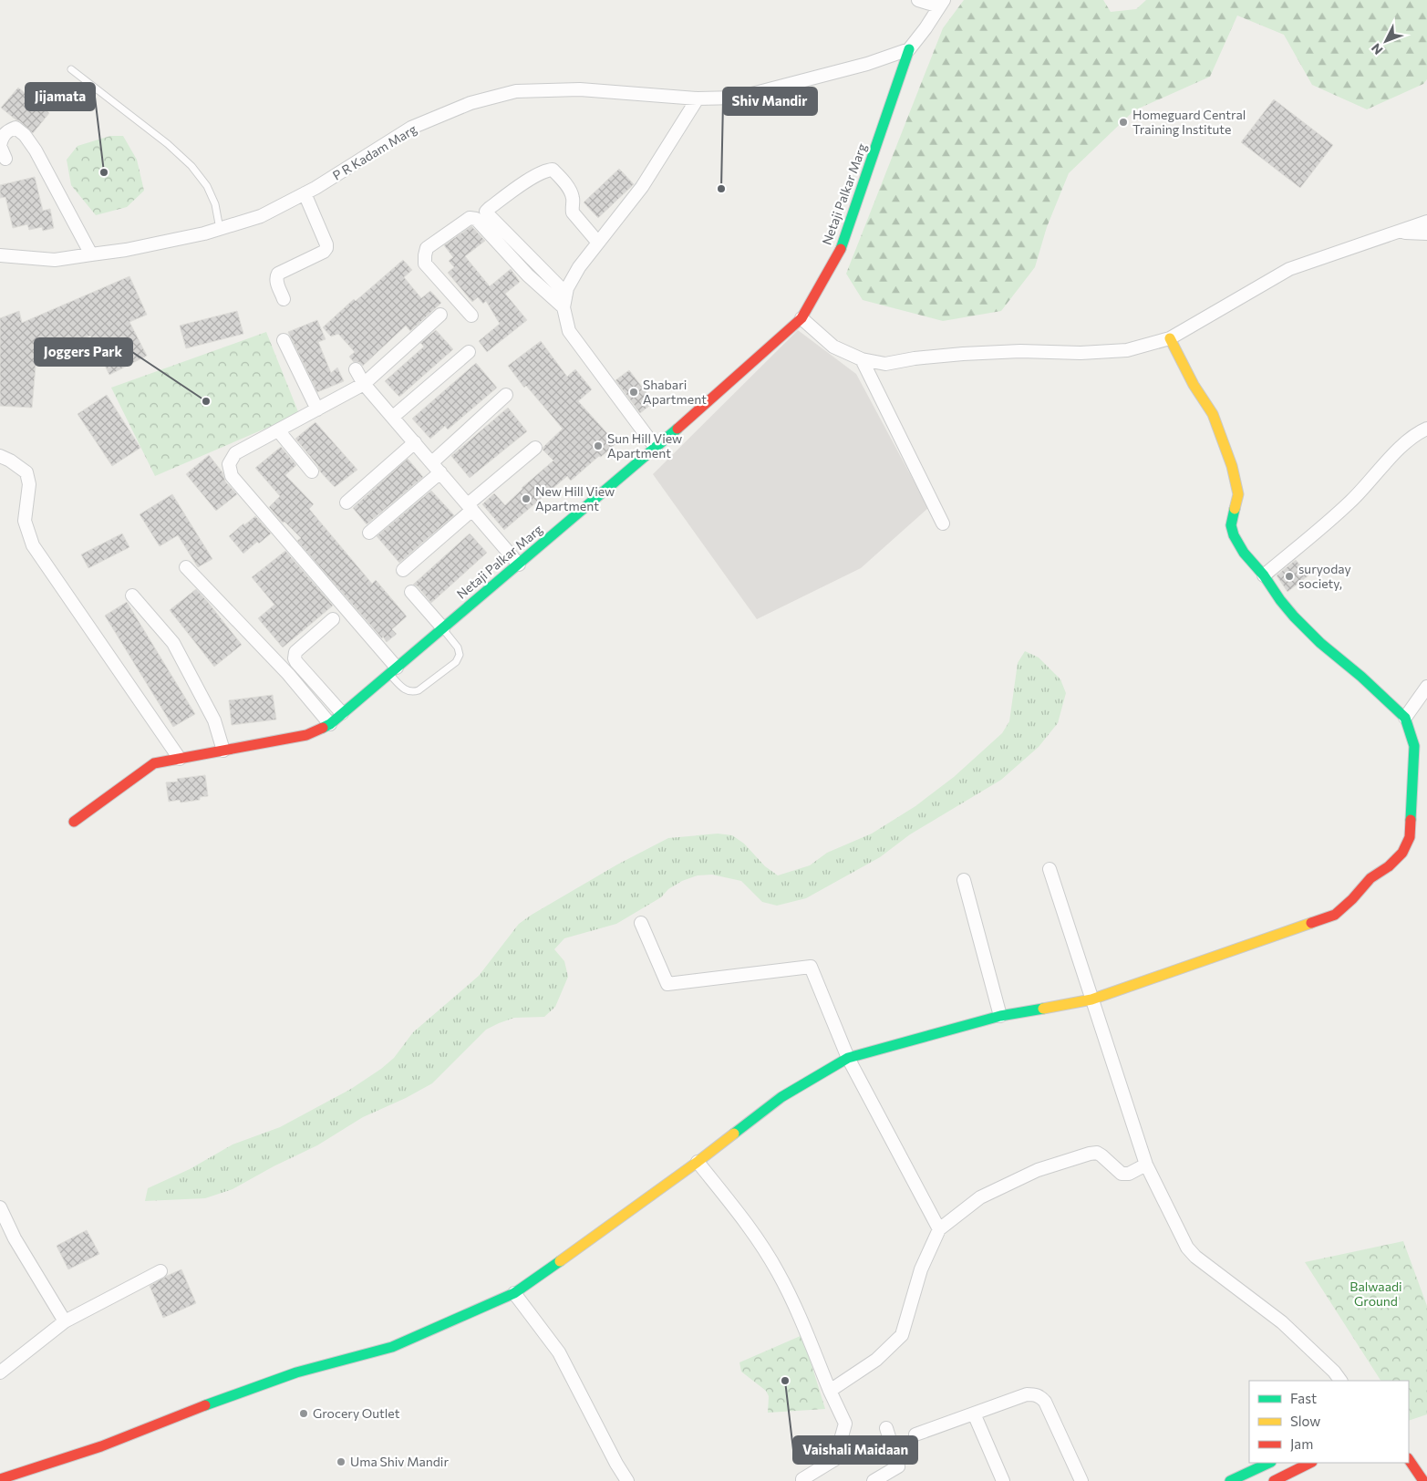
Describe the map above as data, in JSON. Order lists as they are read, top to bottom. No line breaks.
{"streets":{"street":["P R Kadam Marg","Netaji Palkar Marg"]},"crossings":[["P R Kadam Marg","Netaji Palkar Marg"]],"parks":["Balwaadi Ground"],"places":["Homeguard Central Training Institute","Jijamata","Shiv Mandir","Shabari Apartment","Joggers Park","Sun Hill View Apartment","New Hill View Apartment","suryoday society,","Vaishali Maidaan","Grocery Outlet","Uma Shiv Mandir"],"legend":["Fast","Slow","Jam"],"north":"bottom left"}
